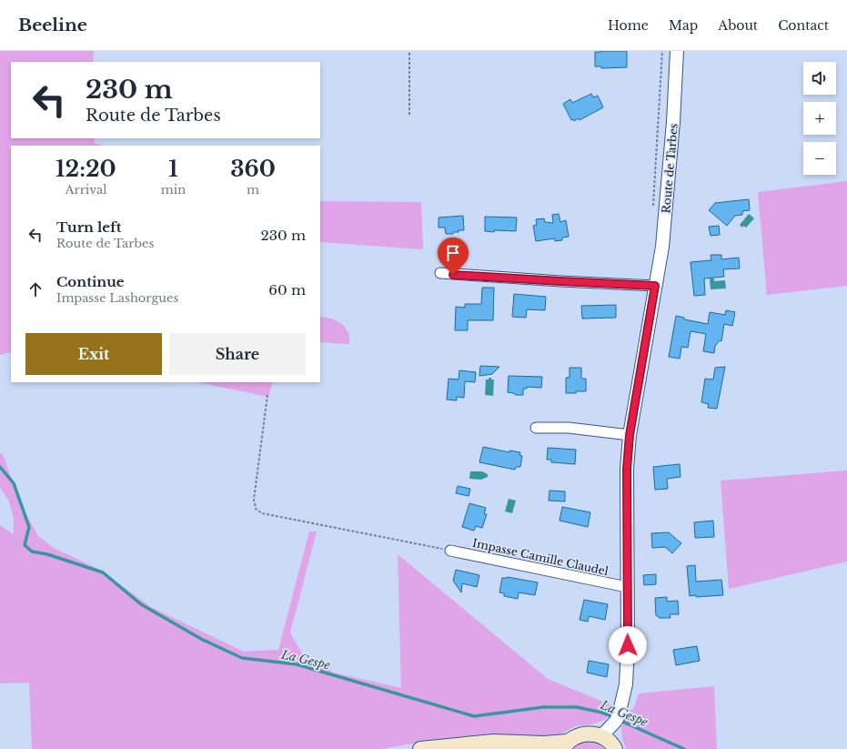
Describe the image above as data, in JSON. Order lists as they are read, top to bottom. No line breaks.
{"streets":{"street":["Route de Tarbes","Impasse Camille Claudel"]},"crossings":[["Route de Tarbes","Impasse Camille Claudel"]],"water":["La Gespe"],"page":{"header":"Beeline","nav":["Home","Map","About","Contact"],"map_buttons":["+","−"],"turn":["230 m","Route de Tarbes"],"eta":["12:20","Arrival","1","min","360","m"],"list":[{"name":"Turn left","note":"Route de Tarbes","value":"230 m"},{"name":"Continue","note":"Impasse Lashorgues","value":"60 m"}],"buttons":["Exit","Share"]}}
